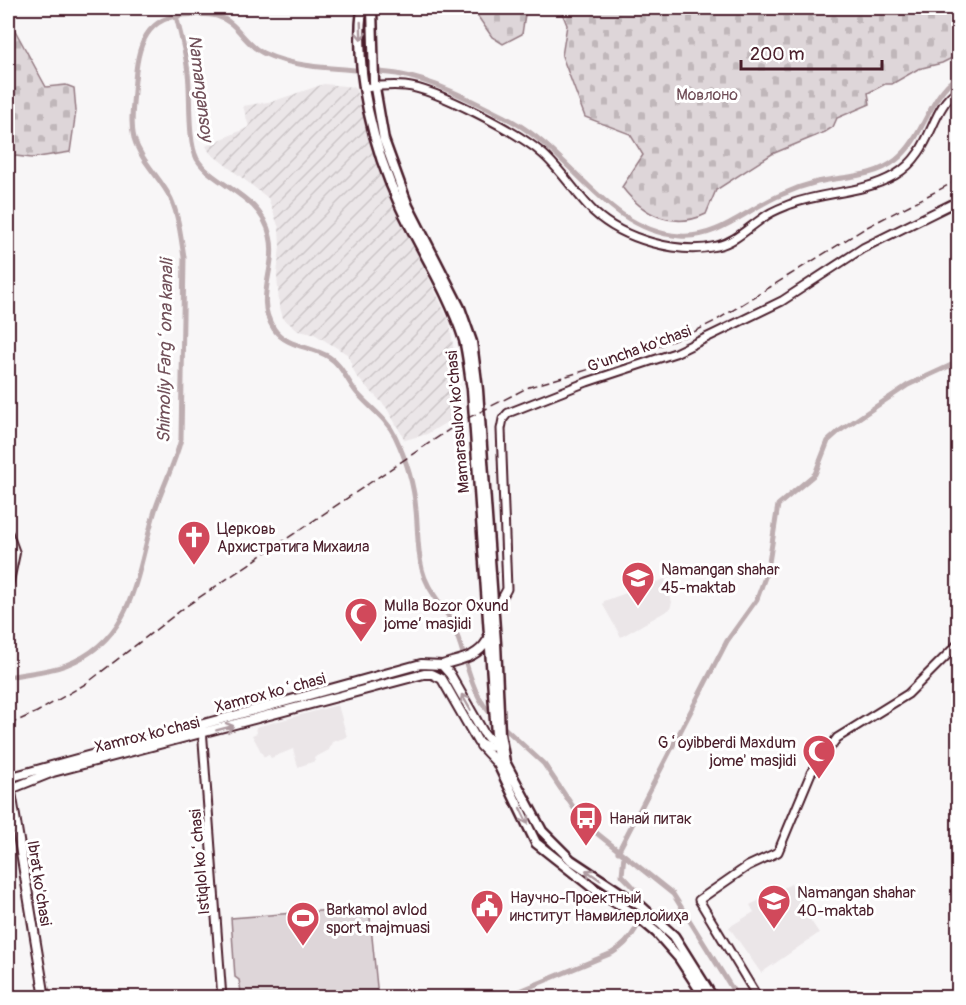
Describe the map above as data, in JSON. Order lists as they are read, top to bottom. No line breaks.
{"streets":{"main road":["Mamarasulov ko'chasi","Xamrox koʻchasi","Xamrox ko'chasi","Ibrat ko'chasi"],"street":["G'uncha ko'chasi","Istiqlol koʻchasi"]},"crossings":[["G'uncha ko'chasi","Mamarasulov ko'chasi"],["Mamarasulov ko'chasi","Xamrox koʻchasi"],["Xamrox koʻchasi","Istiqlol koʻchasi"],["Xamrox koʻchasi","Ibrat ko'chasi"],["Xamrox ko'chasi","Istiqlol koʻchasi"],["Xamrox ko'chasi","Ibrat ko'chasi"]],"one_way":["Xamrox ko'chasi"],"water":["Namangansoy","Shimoliy Fargʻona kanali"],"parks":["Мовлоно"],"places":{"church":["Церковь Архистратига Михаила"],"school or university":["Namangan shahar 45-maktab","Namangan shahar 40-maktab"],"mosque":["Mulla Bozor Oxund jome’ masjidi","Gʻoyibberdi Maxdum jome' masjidi"],"bus stop":["Нанай питак"],"public building":["Научно-Проектный институт Намвилерлойиҳа"],"sports":["Barkamol avlod sport majmuasi"]},"scale_bar":"200 m"}
